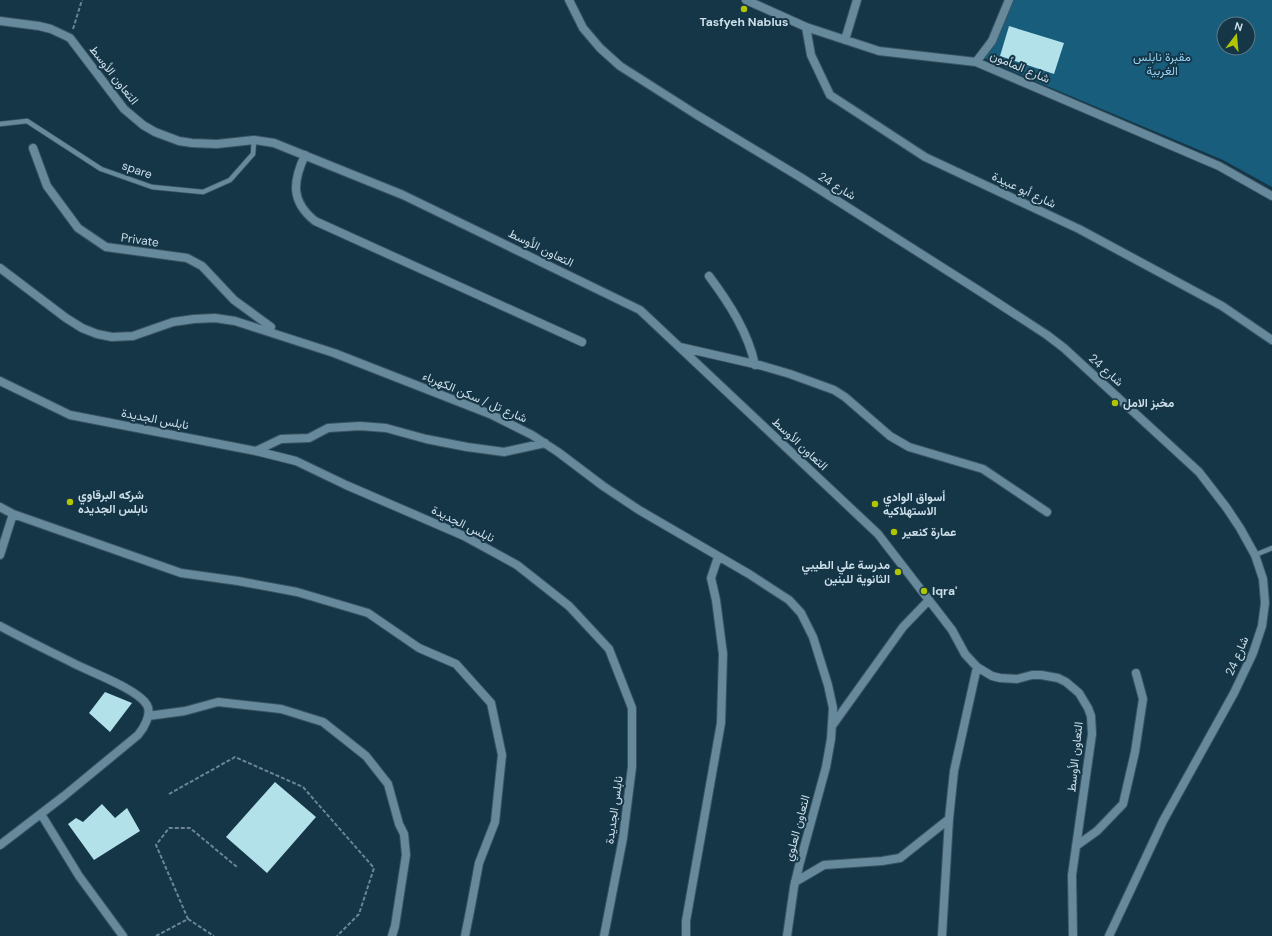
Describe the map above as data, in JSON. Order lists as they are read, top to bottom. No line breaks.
{"streets":{"street":["شارع المأمون","التعاون الأوسط","شارع 24","شارع أبو عبيدة","Private","شارع تل / سكن الكهرباء","نابلس الجديدة","التعاون العلوي"],"lane":["spare"]},"crossings":[["شارع المأمون","شارع أبو عبيدة"],["التعاون الأوسط","spare"],["شارع تل / سكن الكهرباء","التعاون العلوي"]],"parks":["مقبرة نابلس الغربية"],"places":["Tasfyeh Nablus","مخبز الامل","شركه البرقاوي نابلس الجديده","أسواق الوادي الاستهلاكيه","عمارة كنعير","مدرسة علي الطيبي الثانوية للبنين","Iqra'"],"north":"top"}
